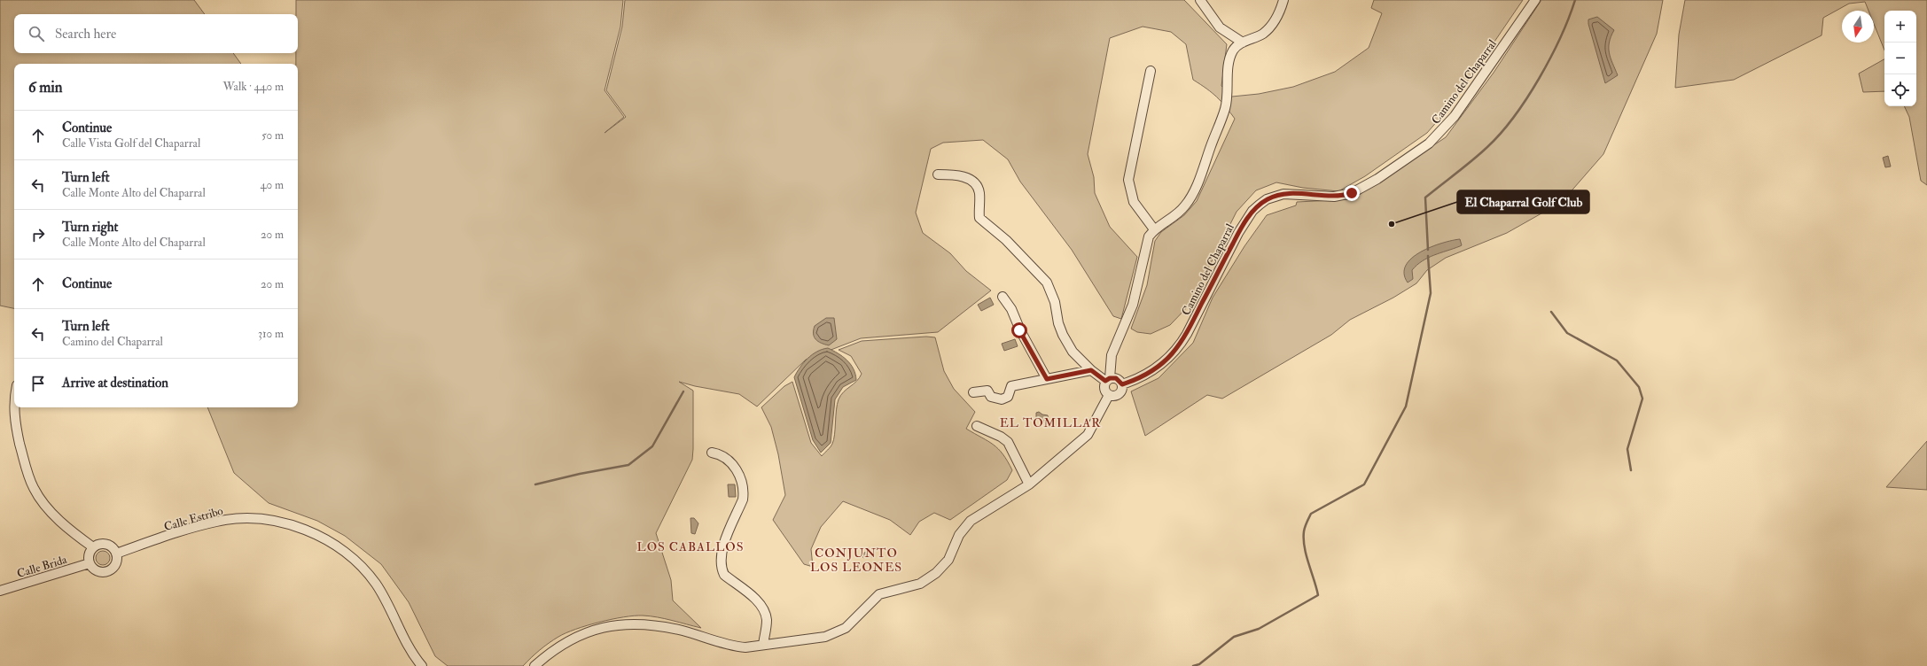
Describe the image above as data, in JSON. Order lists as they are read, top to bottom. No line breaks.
{"streets":{"street":["Camino del Chaparral","Calle Estribo","Calle Brida"]},"crossings":[["Calle Estribo","Calle Brida"]],"districts":["EL TOMILLAR","LOS CABALLOS","CONJUNTO LOS LEONES"],"places":["El Chaparral Golf Club"],"north":"bottom","page":{"map_buttons":["+","−"],"search":"Search here","heading":["6 min","Walk · 440 m"],"list":[["Continue","Calle Vista Golf del Chaparral","50 m"],["Turn left","Calle Monte Alto del Chaparral","40 m"],["Turn right","Calle Monte Alto del Chaparral","20 m"],["Continue","20 m"],["Turn left","Camino del Chaparral","310 m"],"Arrive at destination"]}}
